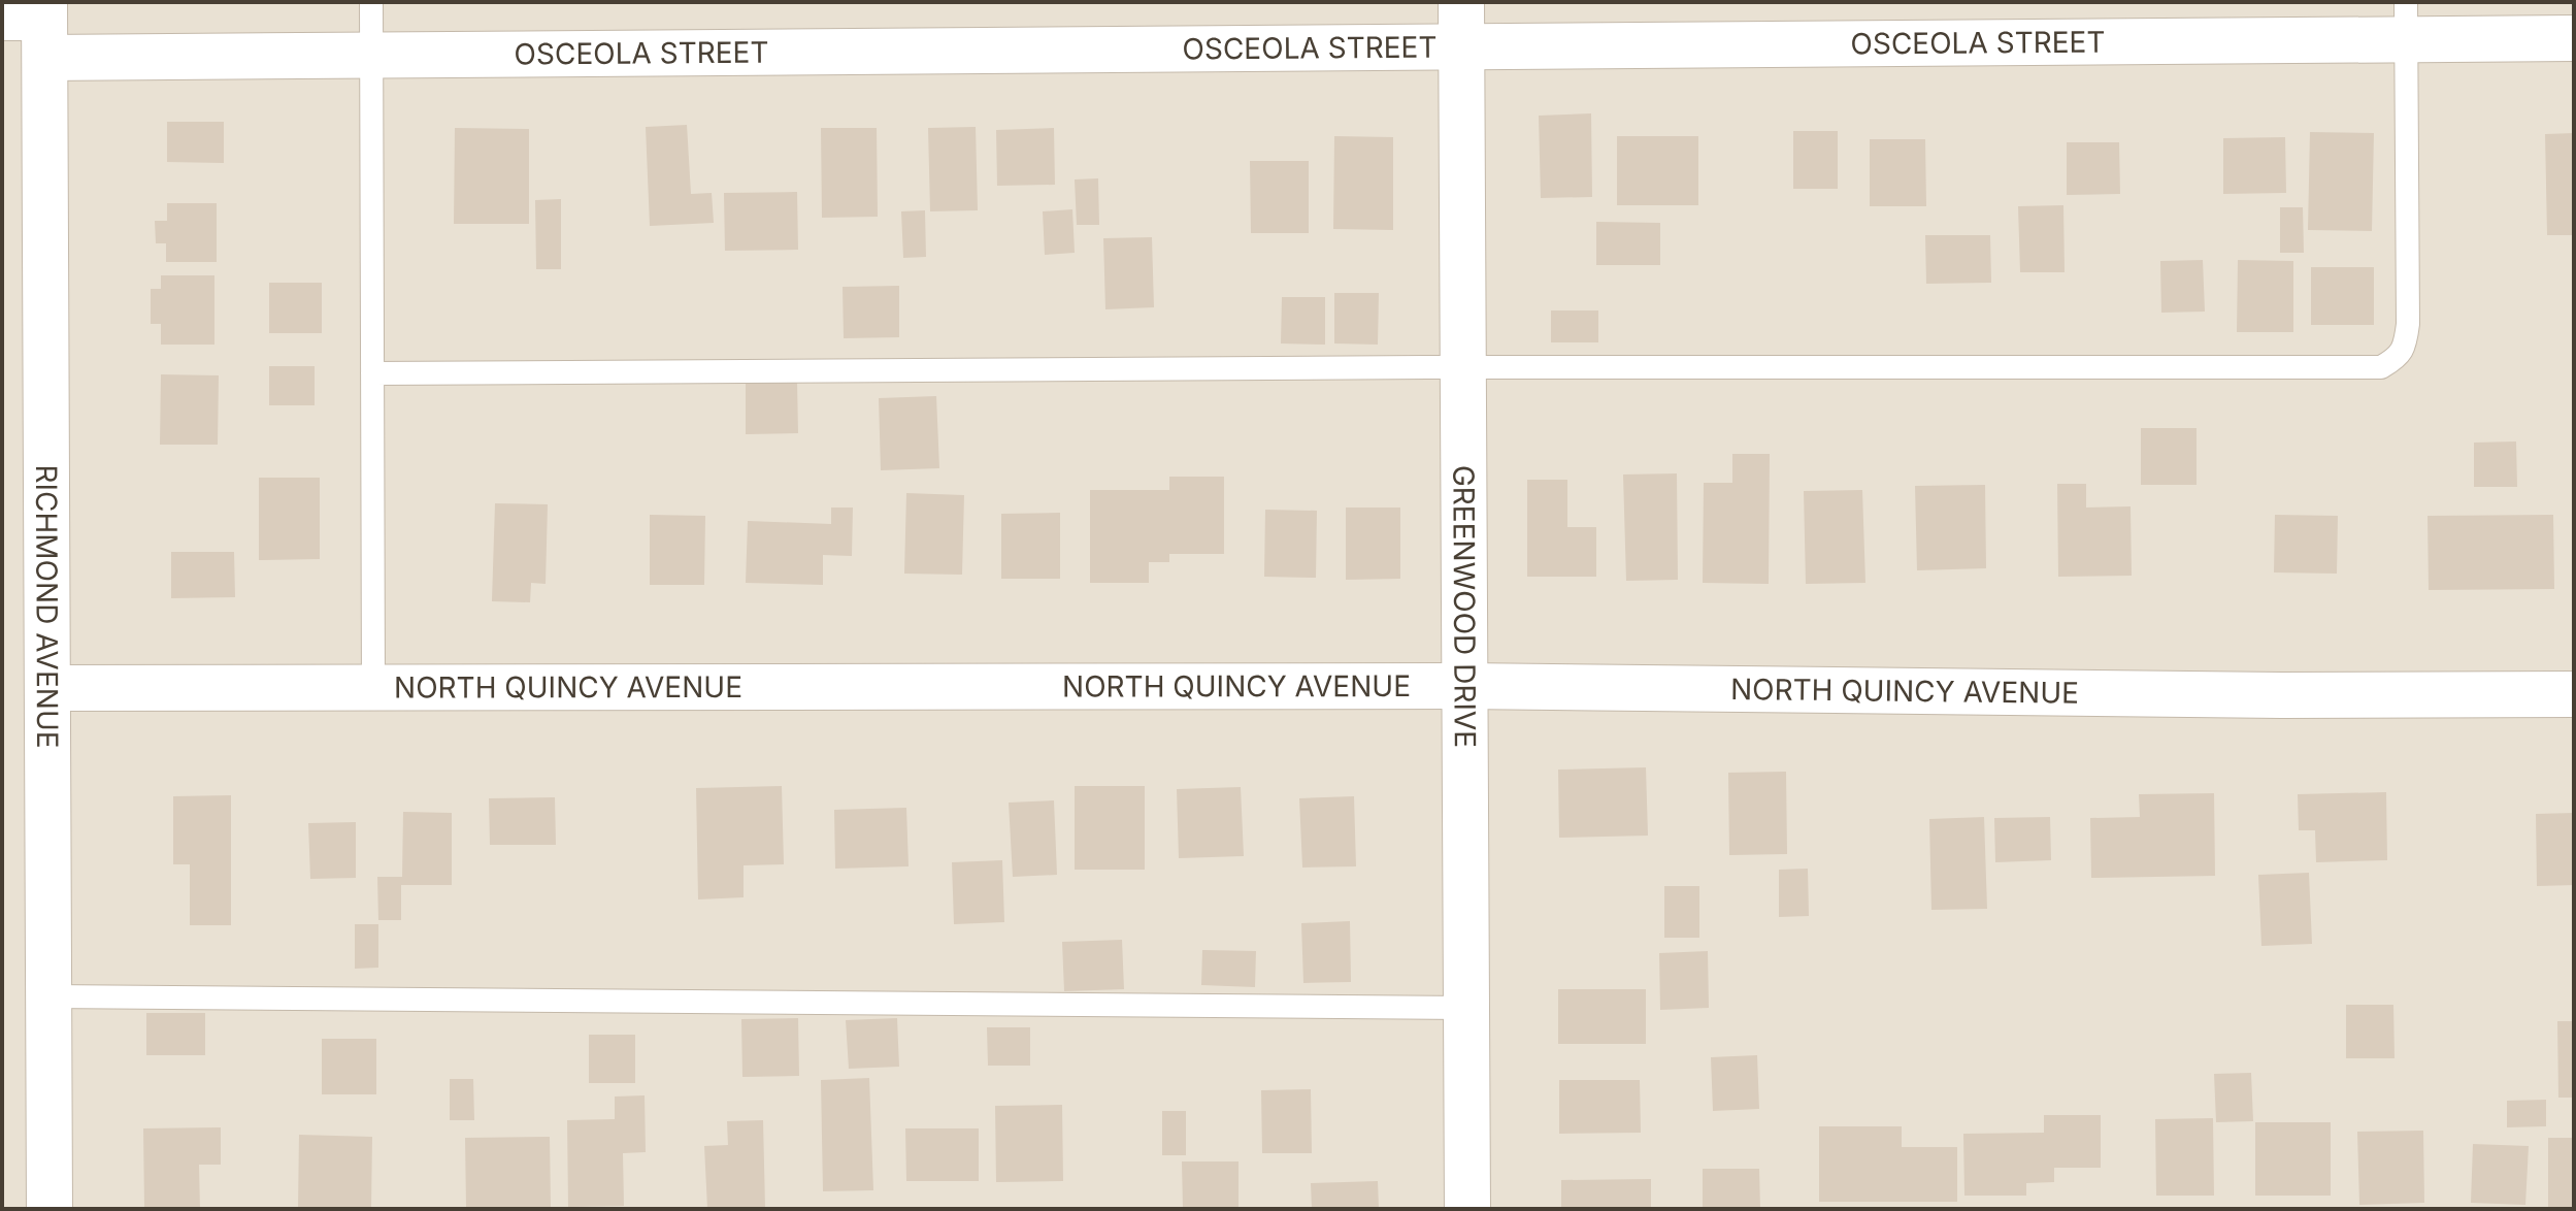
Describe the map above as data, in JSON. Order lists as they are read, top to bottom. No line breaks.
{"streets":{"street":["OSCEOLA STREET","RICHMOND AVENUE","GREENWOOD DRIVE","NORTH QUINCY AVENUE"]},"crossings":[["OSCEOLA STREET","RICHMOND AVENUE"],["OSCEOLA STREET","GREENWOOD DRIVE"],["RICHMOND AVENUE","NORTH QUINCY AVENUE"],["GREENWOOD DRIVE","NORTH QUINCY AVENUE"]]}
